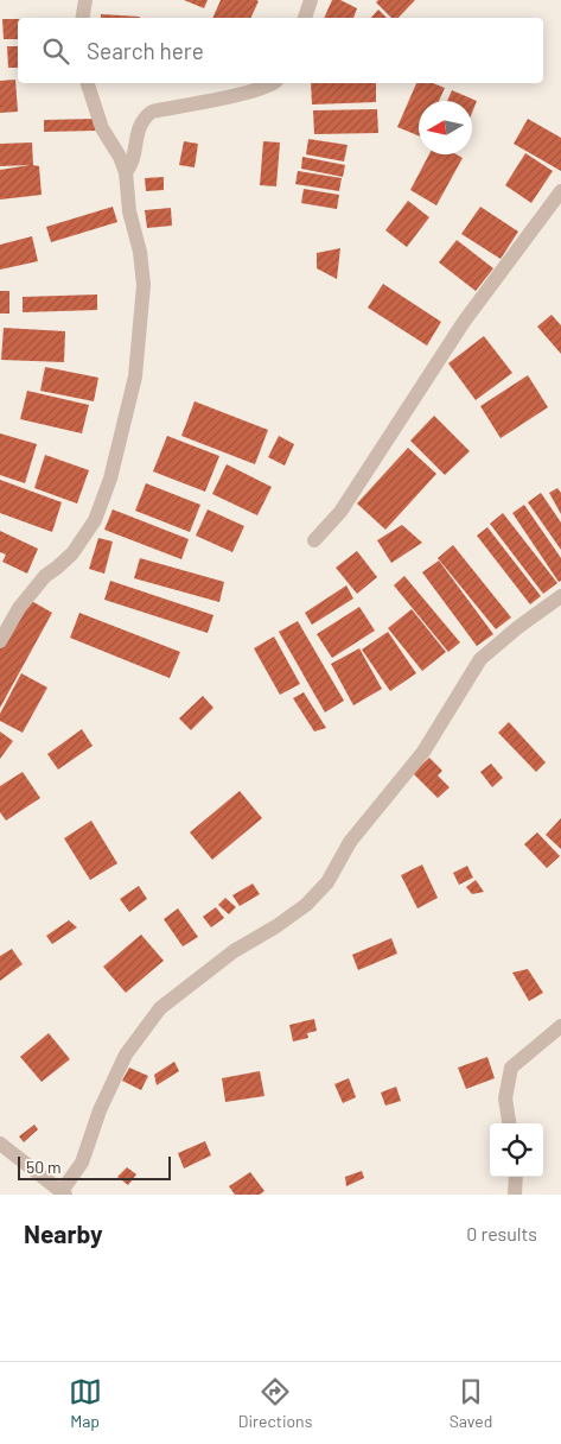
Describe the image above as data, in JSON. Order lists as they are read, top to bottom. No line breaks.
{"scale_bar":"50 m","north":"left","page":{"search":"Search here","scale":"50 m","heading":["Nearby","0 results"],"nav":["Map","Directions","Saved"]}}
